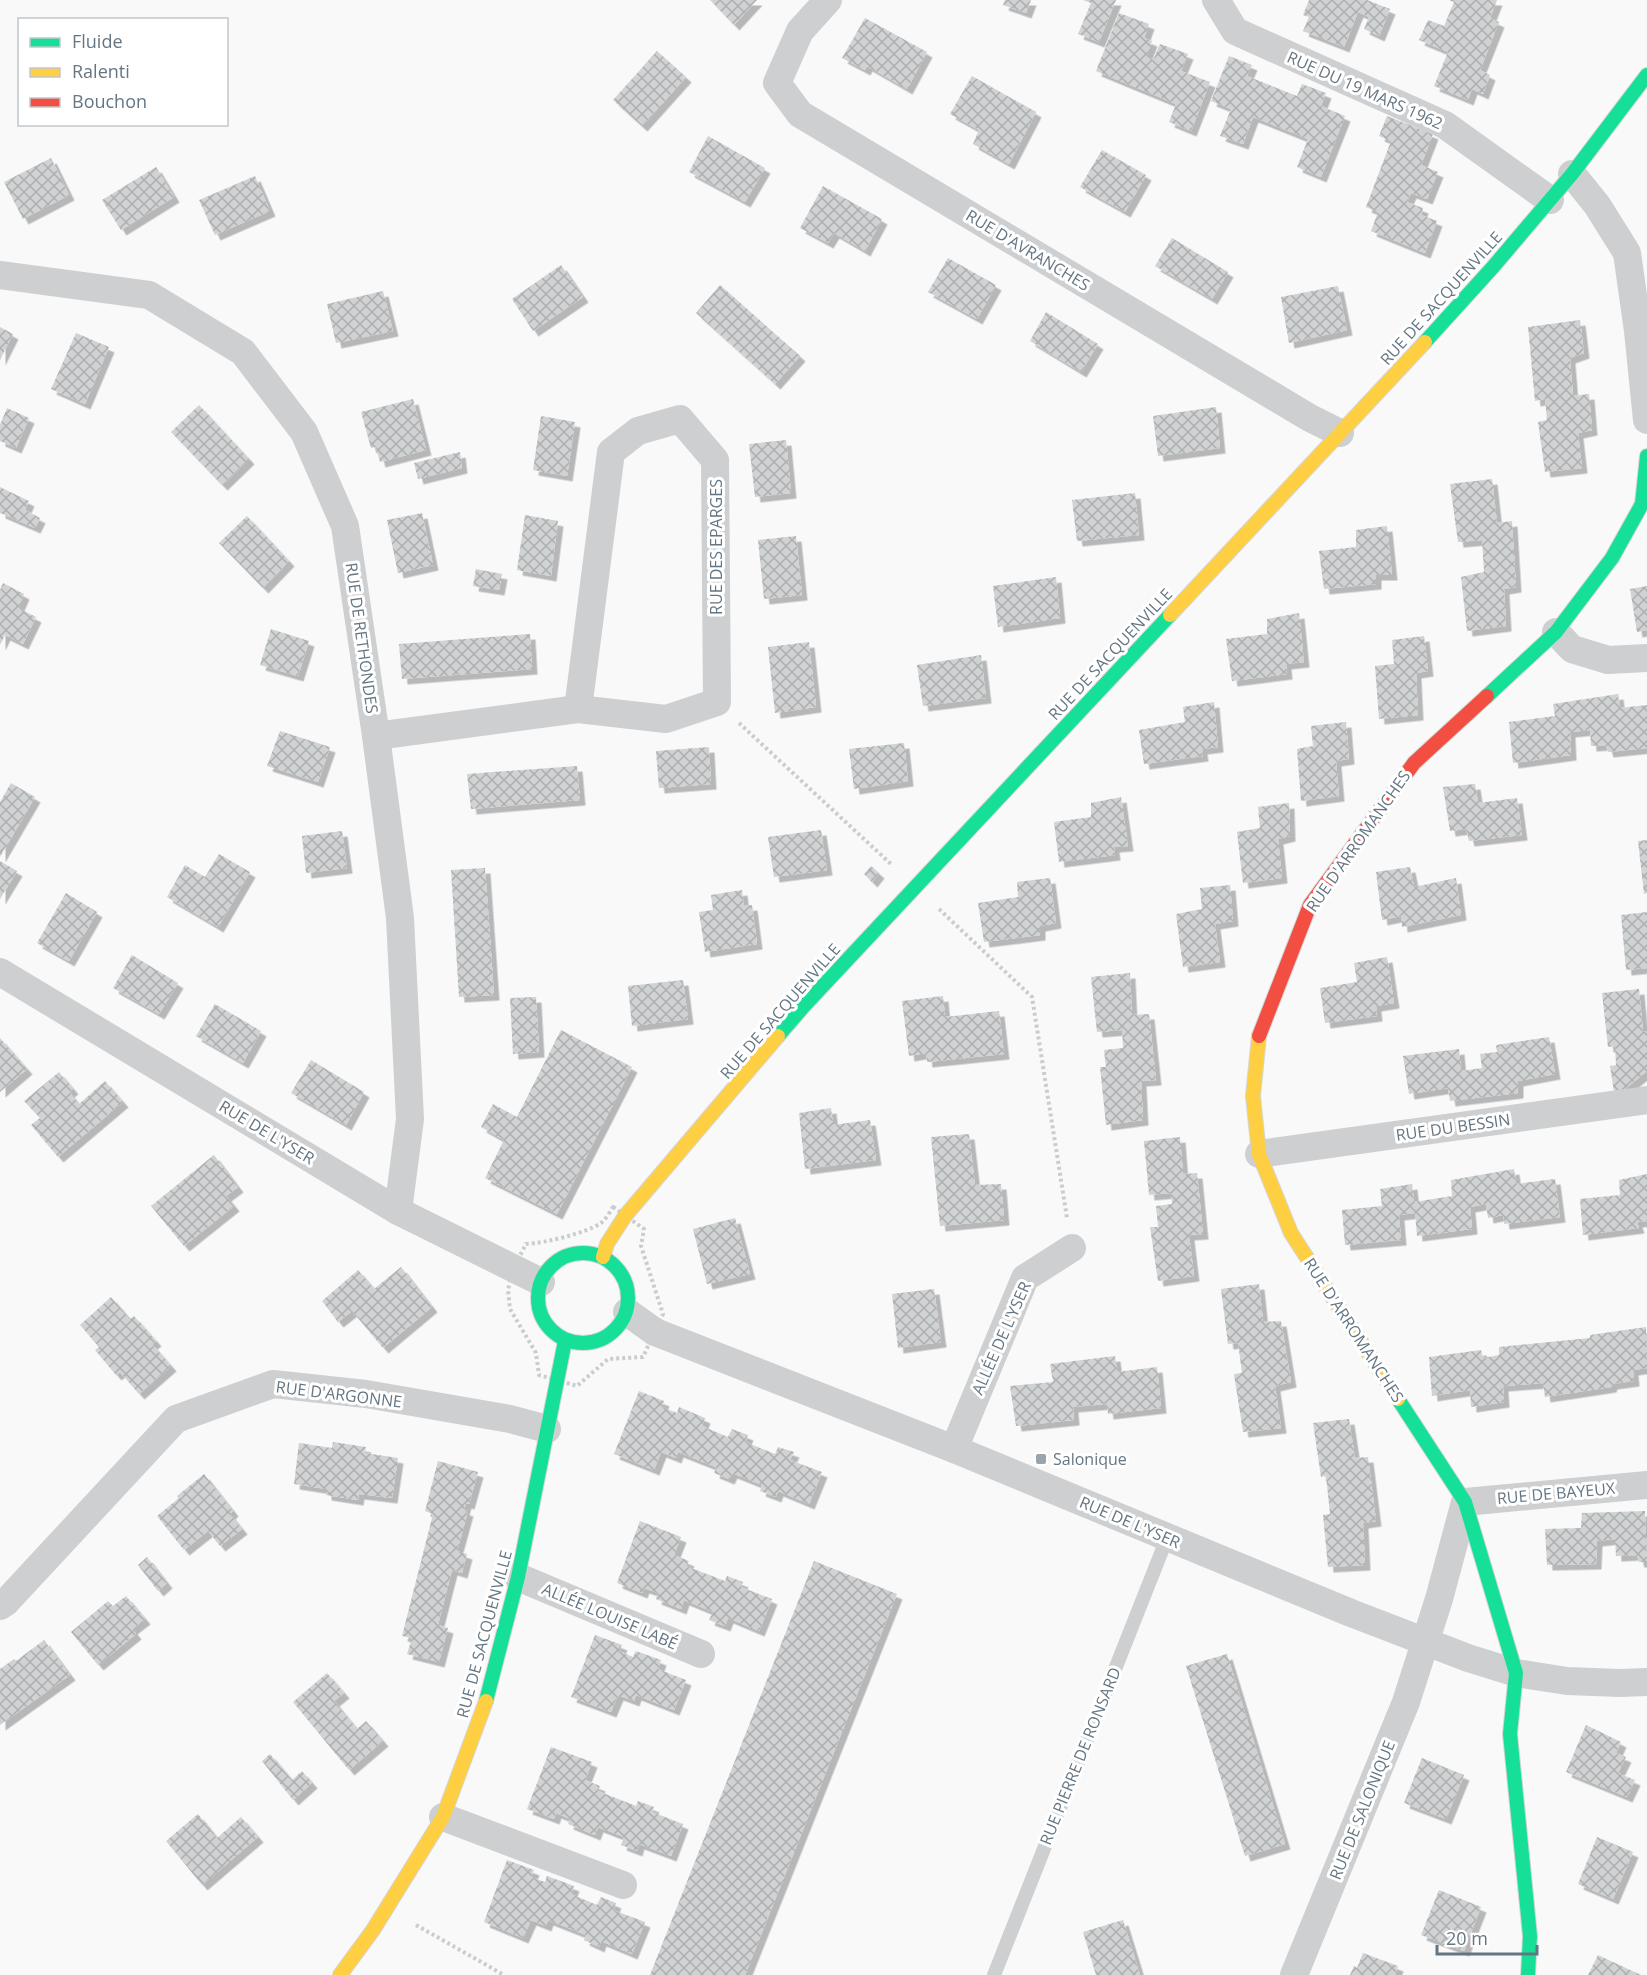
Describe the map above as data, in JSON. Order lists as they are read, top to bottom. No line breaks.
{"streets":{"street":["RUE DU 19 MARS 1962","RUE D'AVRANCHES","RUE DE SACQUENVILLE","RUE DES EPARGES","RUE DE RETHONDES","RUE D'ARROMANCHES","RUE DU BESSIN","RUE DE L'YSER","ALLÉE DE L'YSER","RUE D'ARGONNE","RUE DE BAYEUX","ALLÉE LOUISE LABÉ","RUE DE SALONIQUE"],"lane":["RUE PIERRE DE RONSARD"]},"crossings":[["RUE DU 19 MARS 1962","RUE DE SACQUENVILLE"],["RUE D'AVRANCHES","RUE DE SACQUENVILLE"],["RUE DE SACQUENVILLE","RUE DE L'YSER"],["RUE DE SACQUENVILLE","RUE D'ARGONNE"],["RUE DE SACQUENVILLE","ALLÉE LOUISE LABÉ"],["RUE DE RETHONDES","RUE DE L'YSER"],["RUE D'ARROMANCHES","RUE DU BESSIN"],["RUE D'ARROMANCHES","RUE DE L'YSER"],["RUE D'ARROMANCHES","RUE DE BAYEUX"],["RUE D'ARROMANCHES","RUE DE SALONIQUE"],["RUE DE L'YSER","ALLÉE DE L'YSER"],["RUE DE L'YSER","RUE PIERRE DE RONSARD"],["RUE DE L'YSER","RUE DE SALONIQUE"],["RUE DE BAYEUX","RUE DE SALONIQUE"]],"places":{"transit":["Salonique"]},"legend":["Fluide","Ralenti","Bouchon"],"scale_bar":"20 m"}
